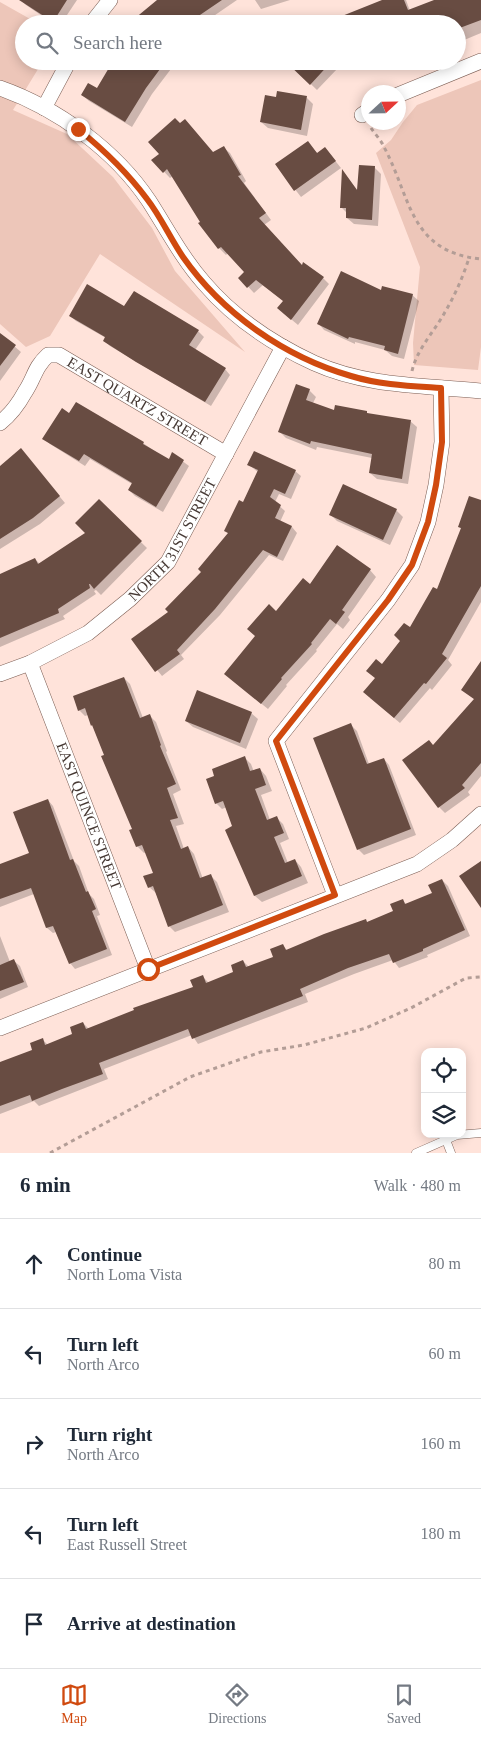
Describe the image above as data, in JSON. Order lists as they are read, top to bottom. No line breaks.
{"streets":{"street":["EAST QUARTZ STREET","NORTH 31ST STREET","EAST QUINCE STREET"]},"crossings":[["EAST QUARTZ STREET","NORTH 31ST STREET"],["NORTH 31ST STREET","EAST QUINCE STREET"]],"north":"right","page":{"search":"Search here","heading":["6 min","Walk · 480 m"],"list":[["Continue","North Loma Vista","80 m"],["Turn left","North Arco","60 m"],["Turn right","North Arco","160 m"],["Turn left","East Russell Street","180 m"],"Arrive at destination"],"nav":["Map","Directions","Saved"]}}
